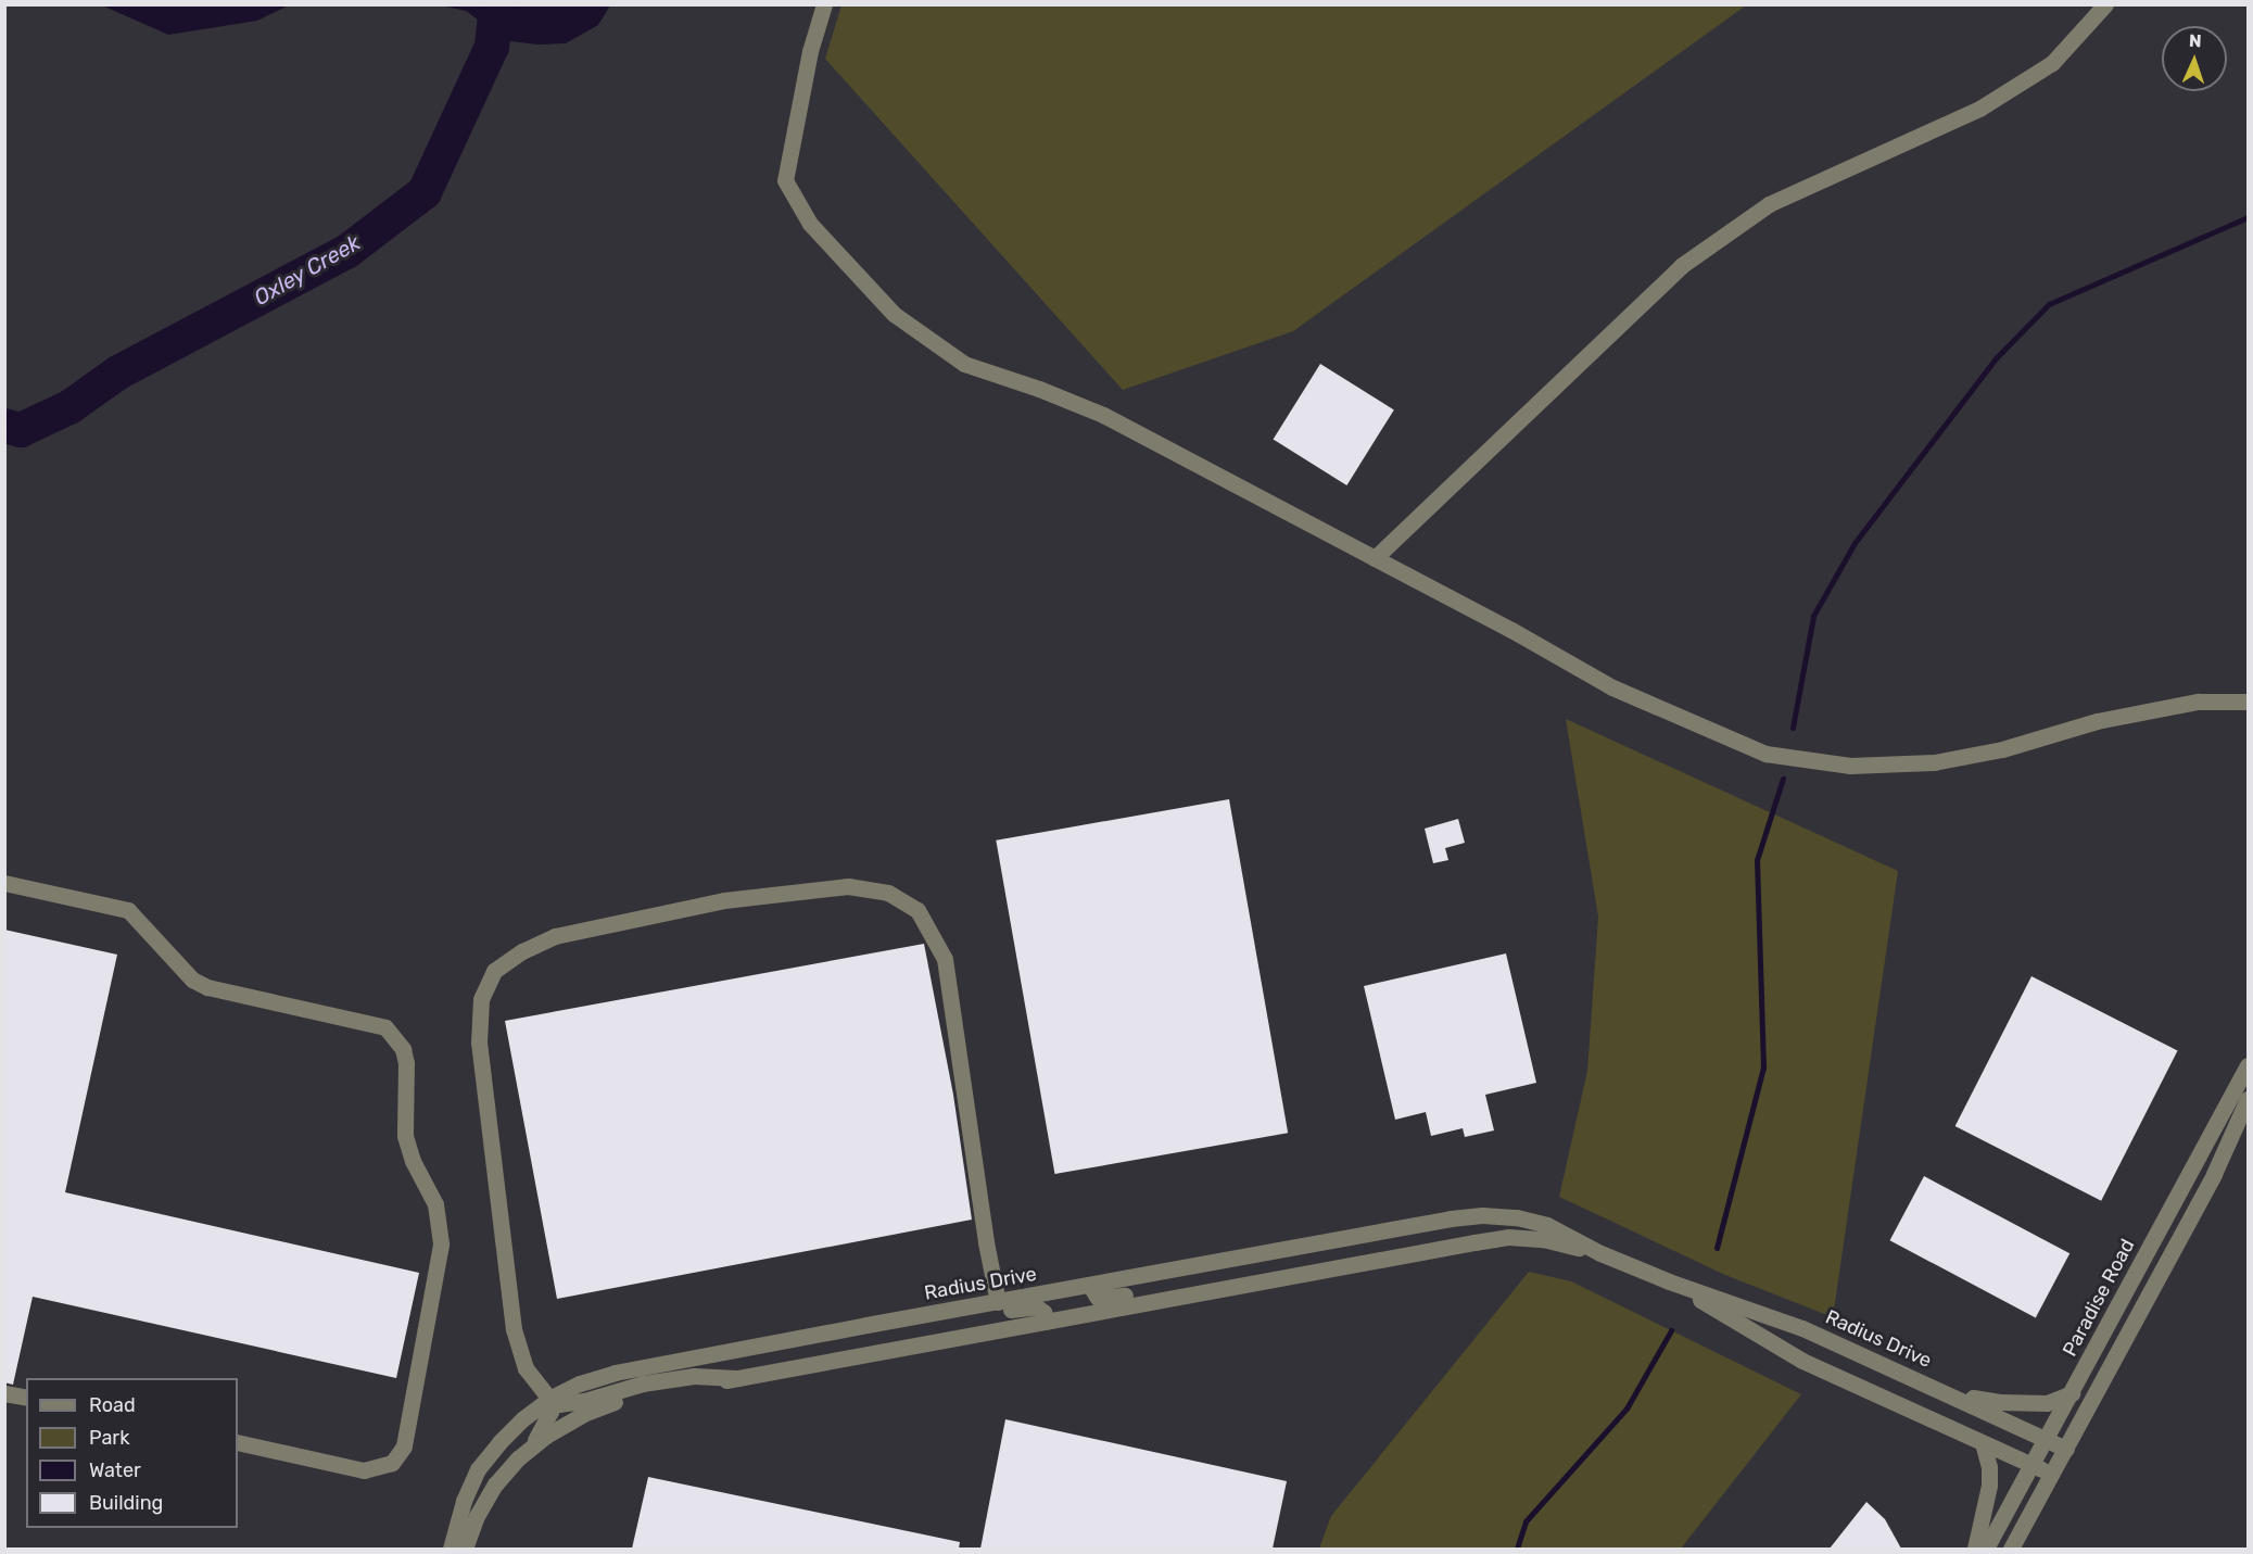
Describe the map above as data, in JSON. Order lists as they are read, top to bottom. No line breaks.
{"streets":{"street":["Radius Drive","Paradise Road"]},"crossings":[["Radius Drive","Paradise Road"]],"water":["Oxley Creek"],"legend":["Road","Park","Water","Building"],"north":"top"}
